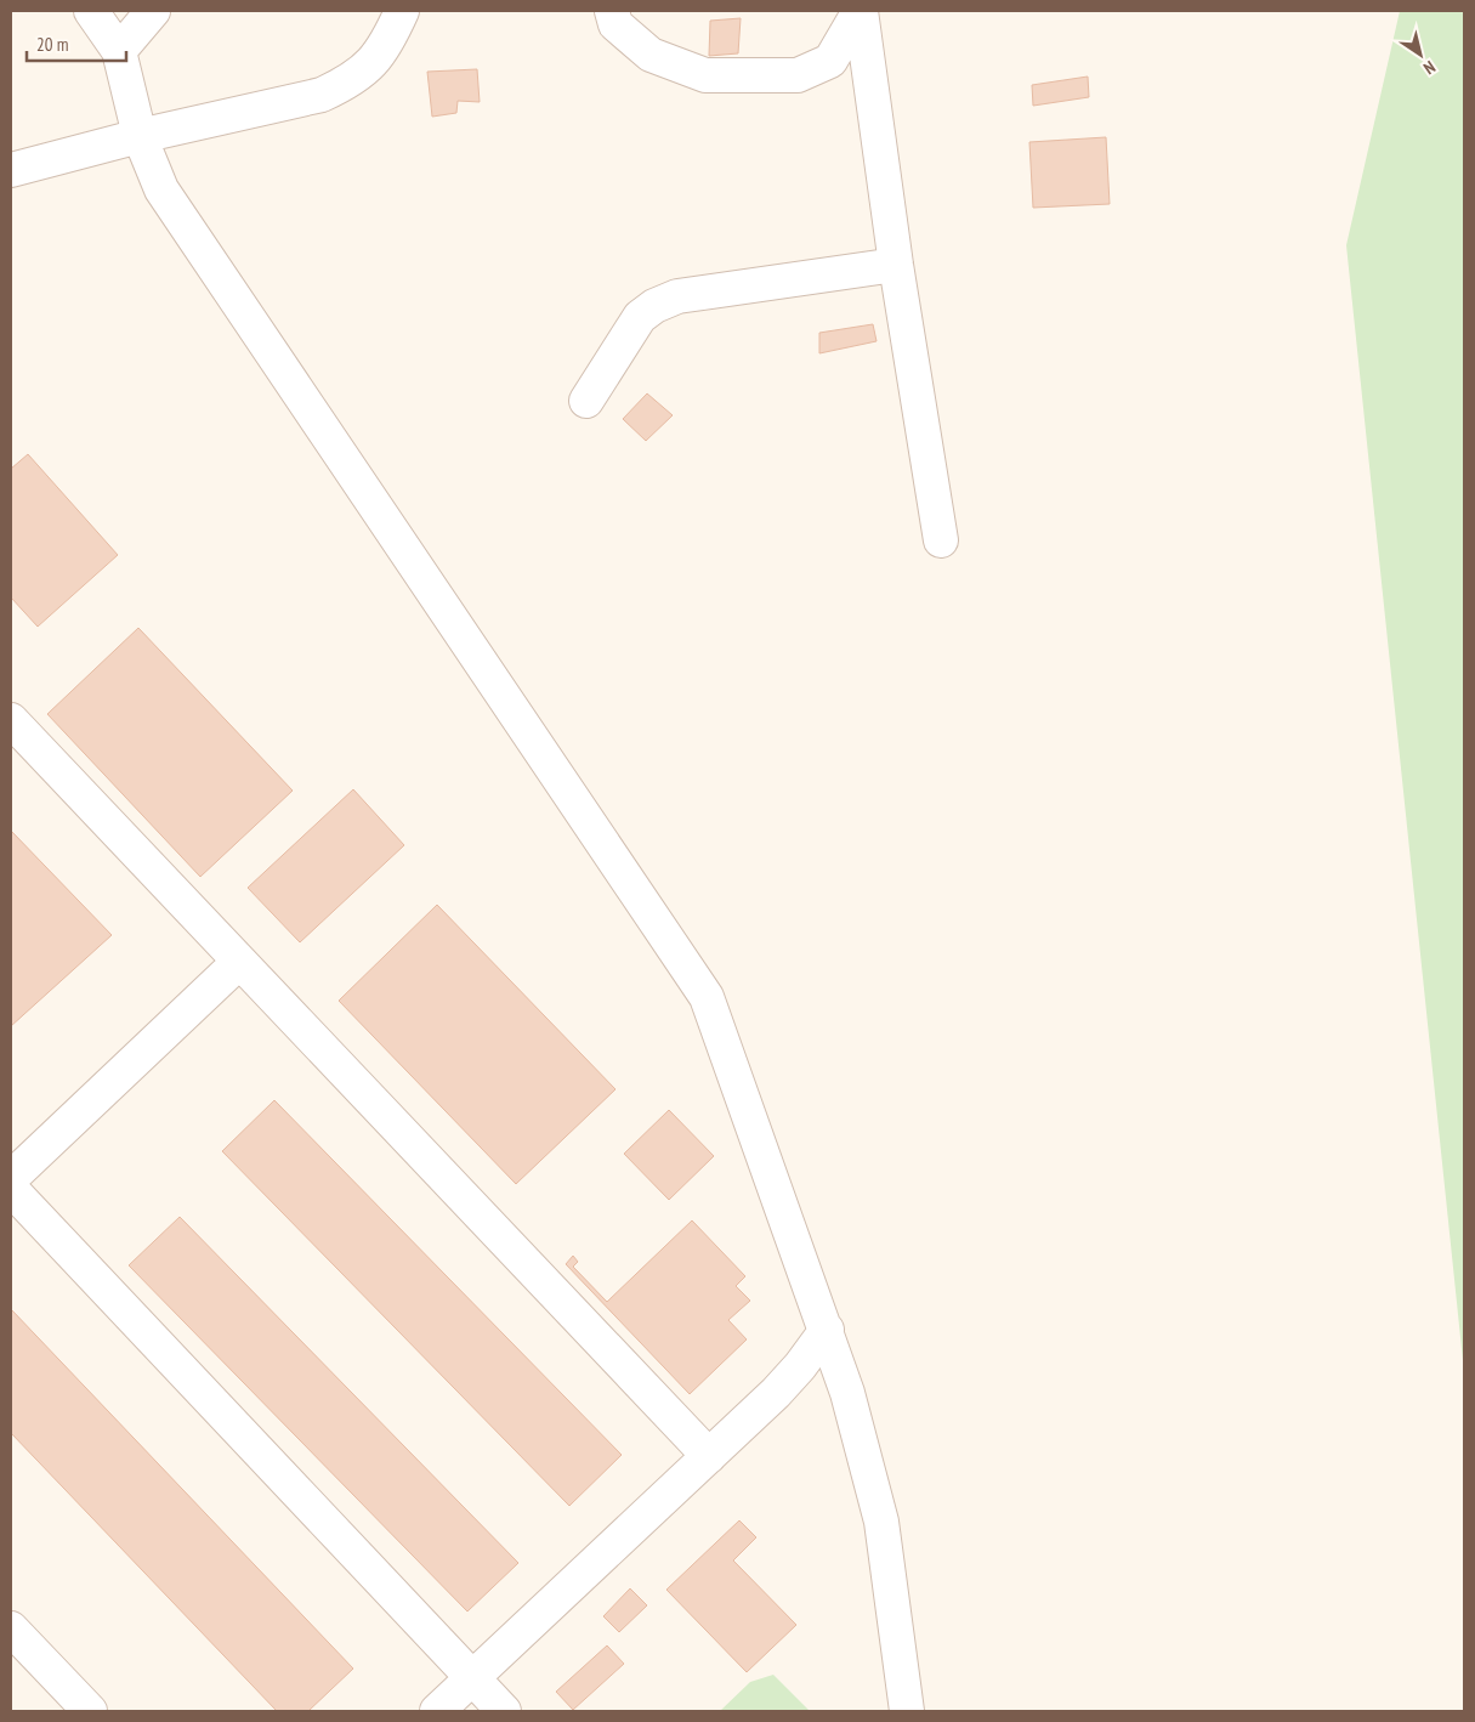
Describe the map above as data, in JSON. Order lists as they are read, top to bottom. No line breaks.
{"scale_bar":"20 m","north":"bottom right"}
